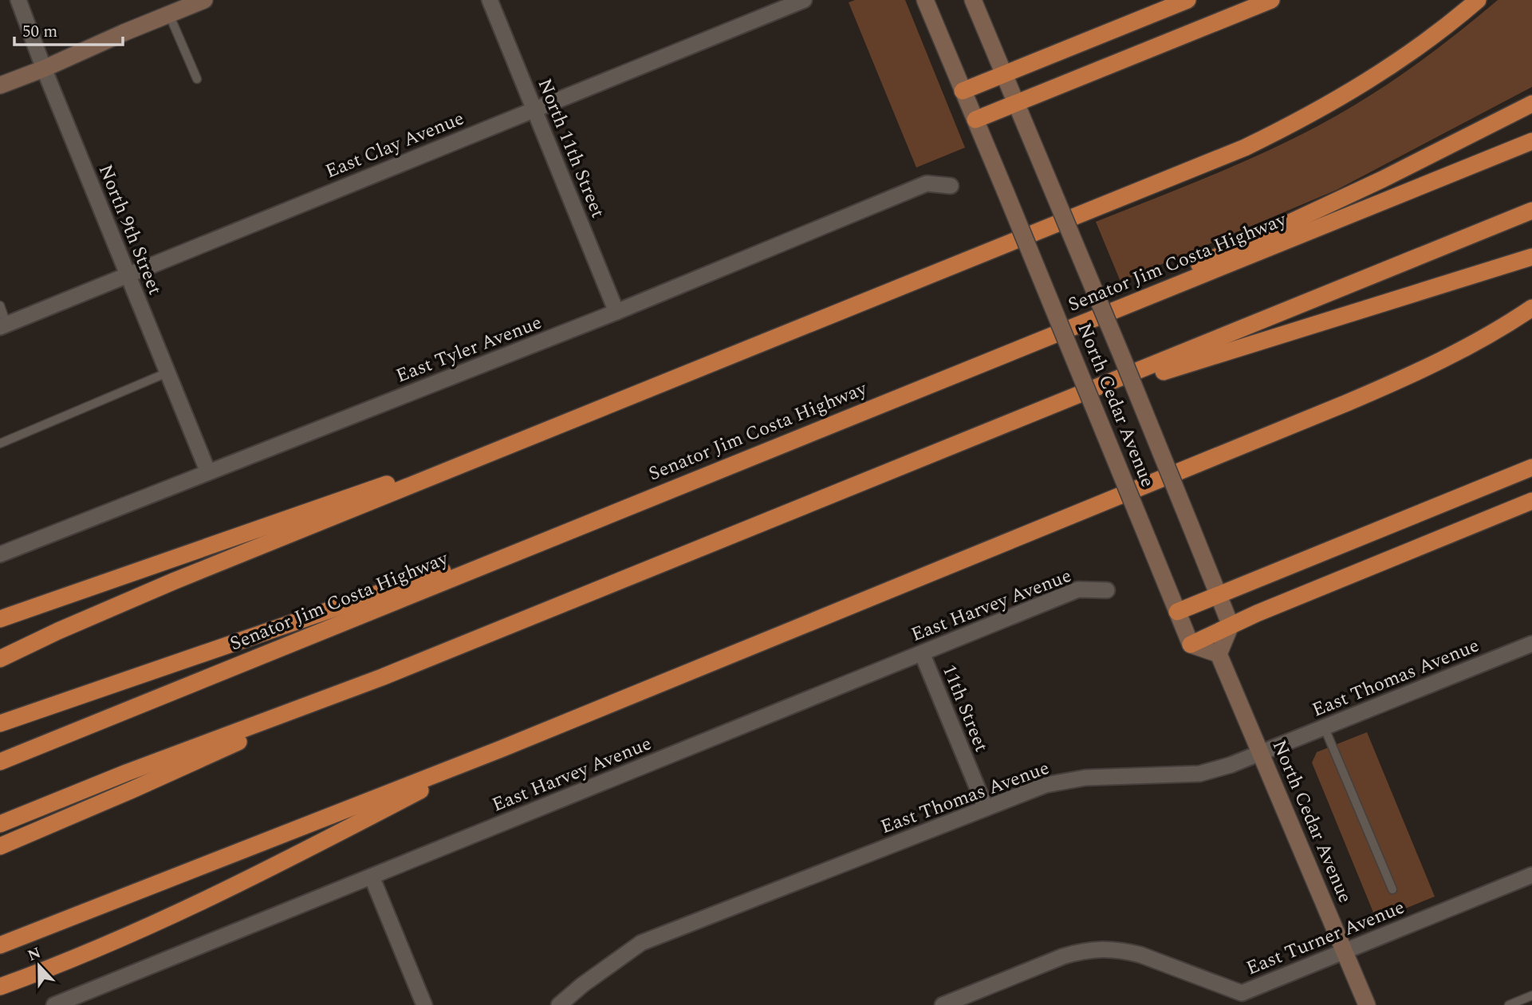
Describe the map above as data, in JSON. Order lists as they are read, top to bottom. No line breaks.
{"streets":{"highway":["Senator Jim Costa Highway"],"main road":["North Cedar Avenue"],"street":["East Clay Avenue","North 11th Street","North 9th Street","East Tyler Avenue","East Harvey Avenue","East Thomas Avenue","11th Street","East Turner Avenue"]},"crossings":[["East Clay Avenue","North 11th Street"],["East Clay Avenue","North 9th Street"],["North 11th Street","East Tyler Avenue"],["North 9th Street","East Tyler Avenue"],["North Cedar Avenue","East Thomas Avenue"],["North Cedar Avenue","East Turner Avenue"],["East Harvey Avenue","11th Street"],["East Thomas Avenue","11th Street"]],"scale_bar":"50 m","north":"top"}
